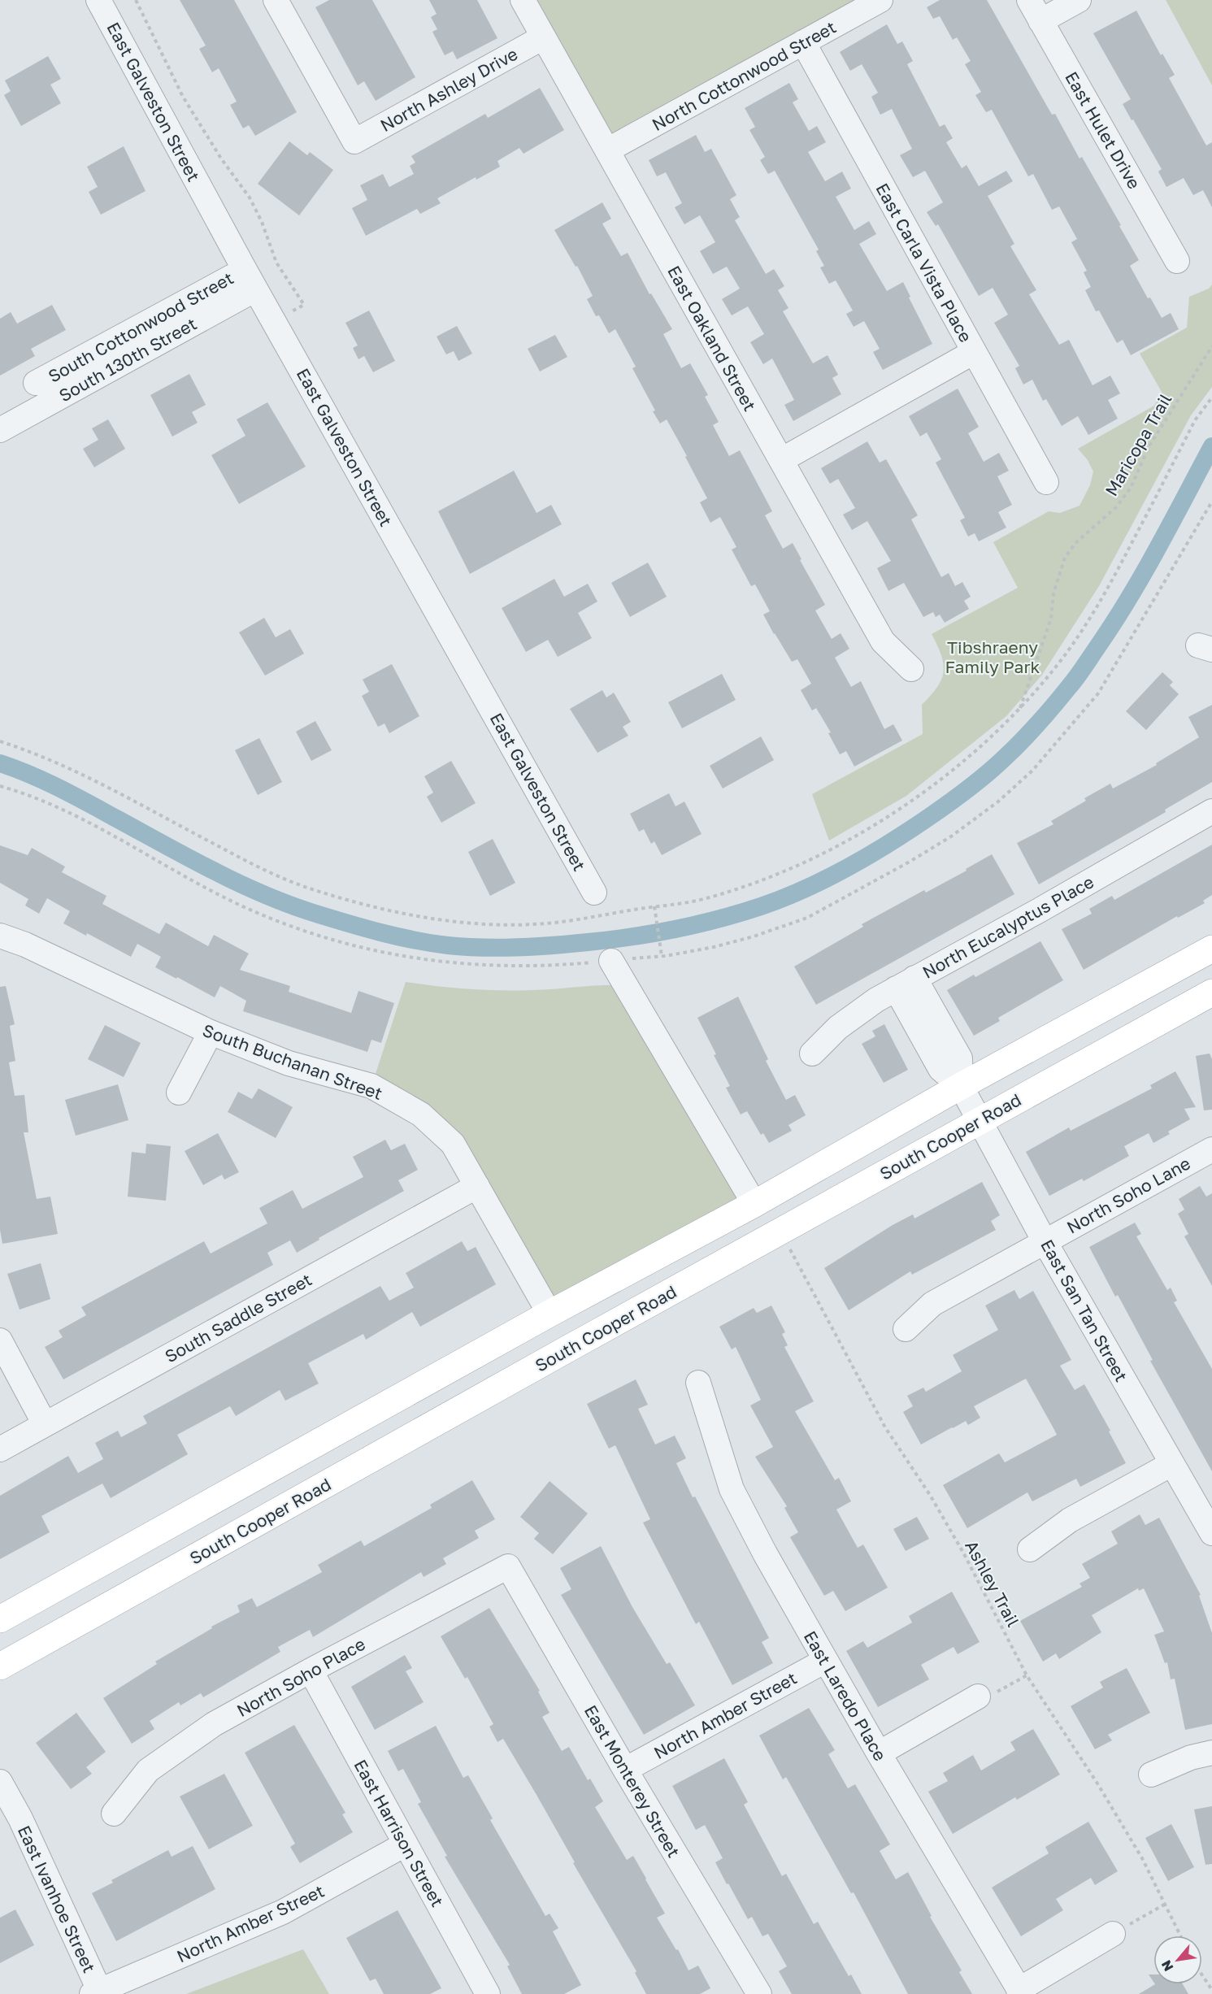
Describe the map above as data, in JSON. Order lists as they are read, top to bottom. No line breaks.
{"streets":{"main road":["South Cooper Road"],"street":["North Cottonwood Street","North Ashley Drive","East Galveston Street","East Hulet Drive","East Carla Vista Place","South Cottonwood Street","East Oakland Street","South 130th Street","North Eucalyptus Place","South Buchanan Street","North Soho Lane","East San Tan Street","South Saddle Street","North Soho Place","East Laredo Place","North Amber Street","East Monterey Street","East Harrison Street","East Ivanhoe Street"],"path":["Maricopa Trail","Ashley Trail"]},"crossings":[["North Cottonwood Street","East Carla Vista Place"],["North Cottonwood Street","East Oakland Street"],["North Ashley Drive","East Oakland Street"],["East Galveston Street","South Cottonwood Street"],["East Galveston Street","South 130th Street"],["South Cottonwood Street","South 130th Street"],["North Eucalyptus Place","East San Tan Street"],["South Buchanan Street","South Saddle Street"],["South Cooper Road","East San Tan Street"],["South Cooper Road","Ashley Trail"],["North Soho Lane","East San Tan Street"],["North Soho Place","East Monterey Street"],["North Soho Place","East Harrison Street"],["East Laredo Place","North Amber Street"],["North Amber Street","East Monterey Street"],["North Amber Street","East Harrison Street"],["North Amber Street","East Ivanhoe Street"]],"parks":["Tibshraeny Family Park"],"north":"bottom left"}
